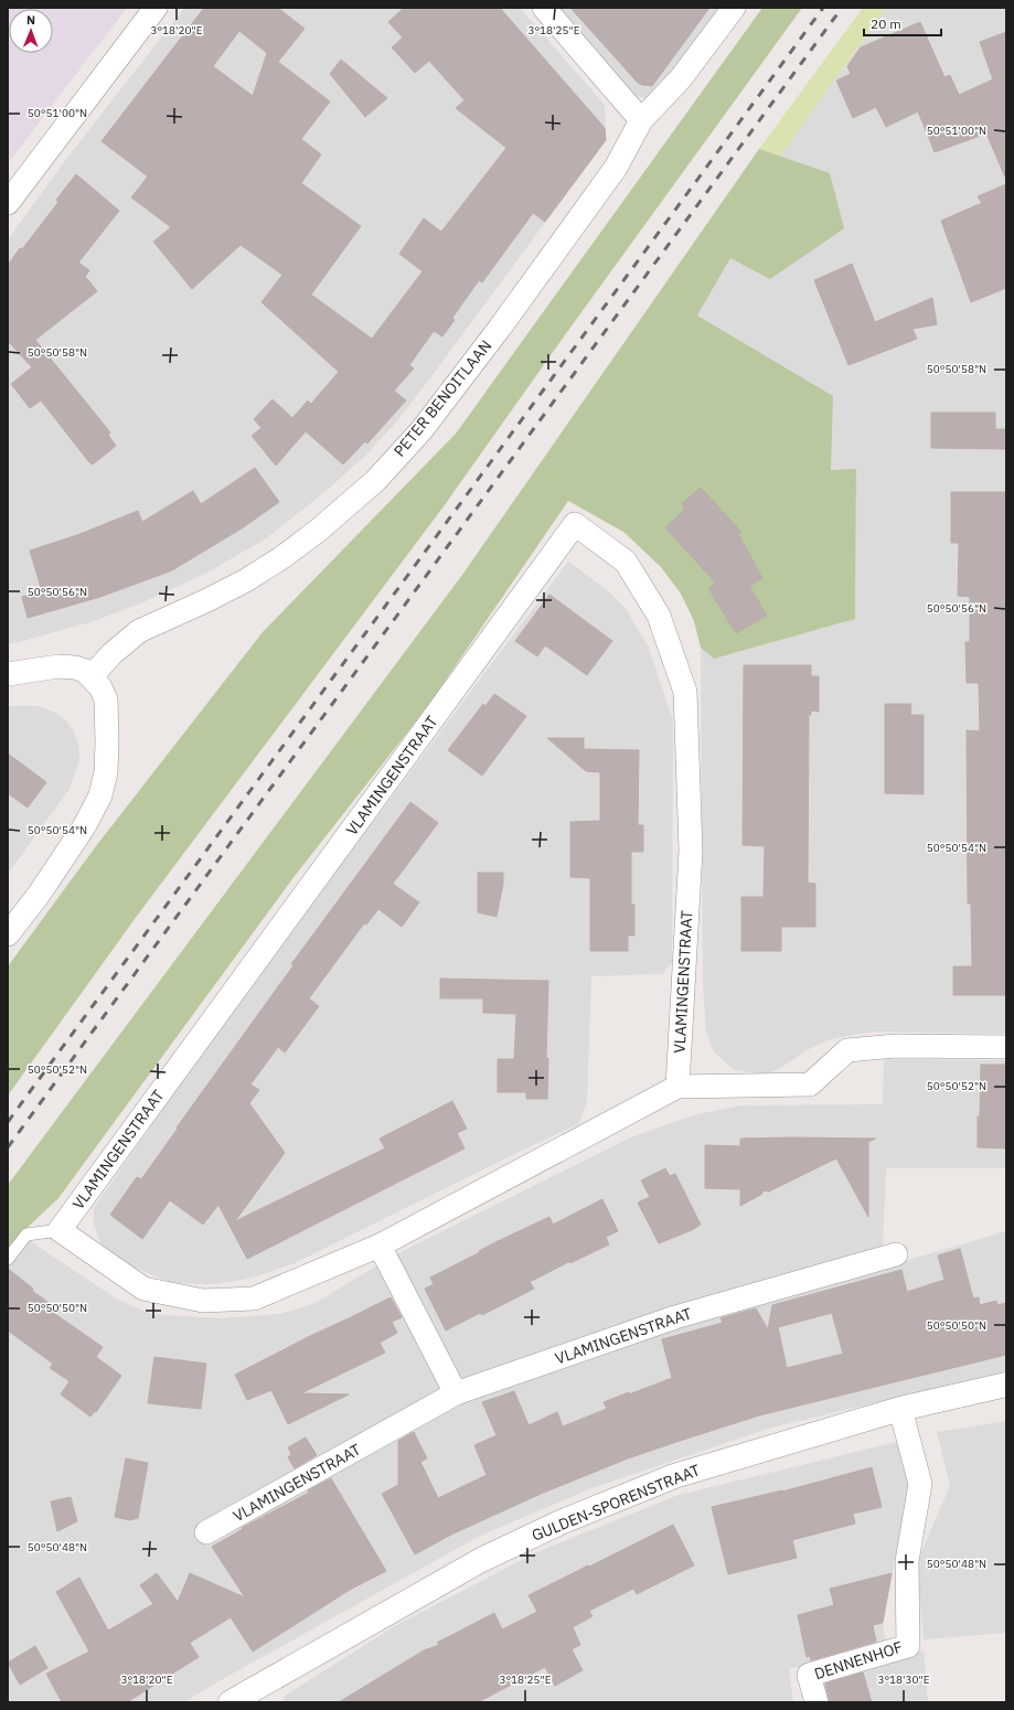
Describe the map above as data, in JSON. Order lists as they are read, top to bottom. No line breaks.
{"streets":{"street":["PETER BENOITLAAN","VLAMINGENSTRAAT","GULDEN-SPORENSTRAAT","DENNENHOF"]},"crossings":[["GULDEN-SPORENSTRAAT","DENNENHOF"]],"scale_bar":"20 m","north":"top","coordinates":["3°18'20\"E","3°18'25\"E","50°51'00\"N","50°50'58\"N","50°50'56\"N","50°50'54\"N","50°50'52\"N","50°50'50\"N","50°50'48\"N","3°18'30\"E"]}
